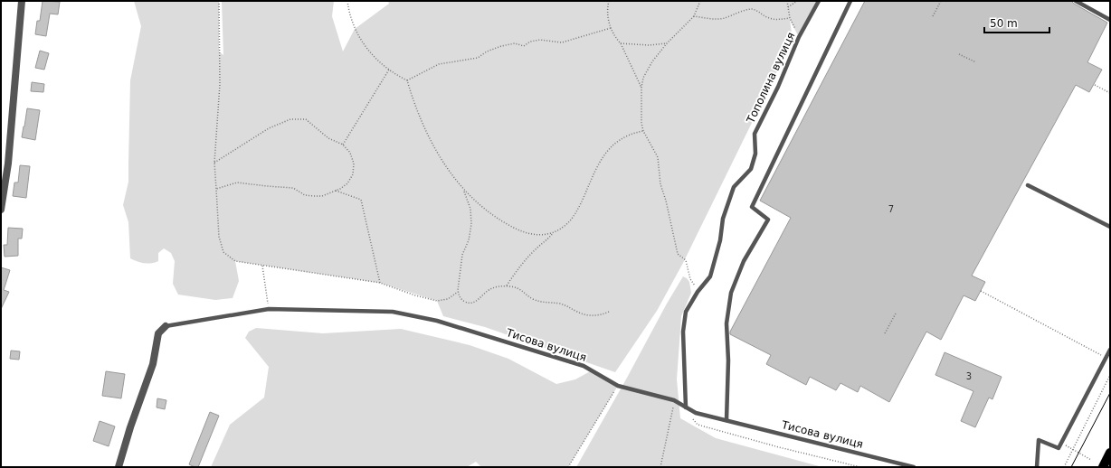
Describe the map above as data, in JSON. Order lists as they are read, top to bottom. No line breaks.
{"streets":{"lane":["Тополина вулиця","Тисова вулиця"]},"crossings":[["Тополина вулиця","Тисова вулиця"]],"house_numbers":["7","3"],"scale_bar":"50 m"}
